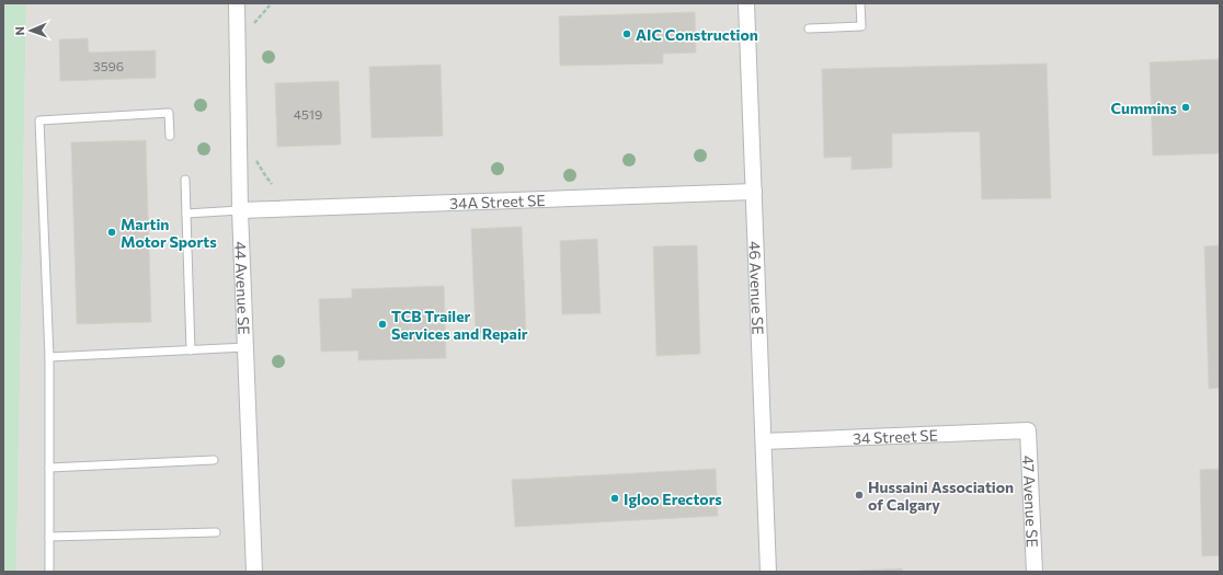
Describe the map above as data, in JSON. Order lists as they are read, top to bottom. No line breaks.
{"streets":{"street":["34A Street SE","44 Avenue SE","46 Avenue SE","34 Street SE","47 Avenue SE"]},"crossings":[["34A Street SE","44 Avenue SE"],["34A Street SE","46 Avenue SE"],["46 Avenue SE","34 Street SE"],["34 Street SE","47 Avenue SE"]],"places":["AIC Construction","Cummins","Martin Motor Sports","TCB Trailer Services and Repair","Hussaini Association of Calgary","Igloo Erectors"],"house_numbers":["3596","4519"],"north":"left"}
